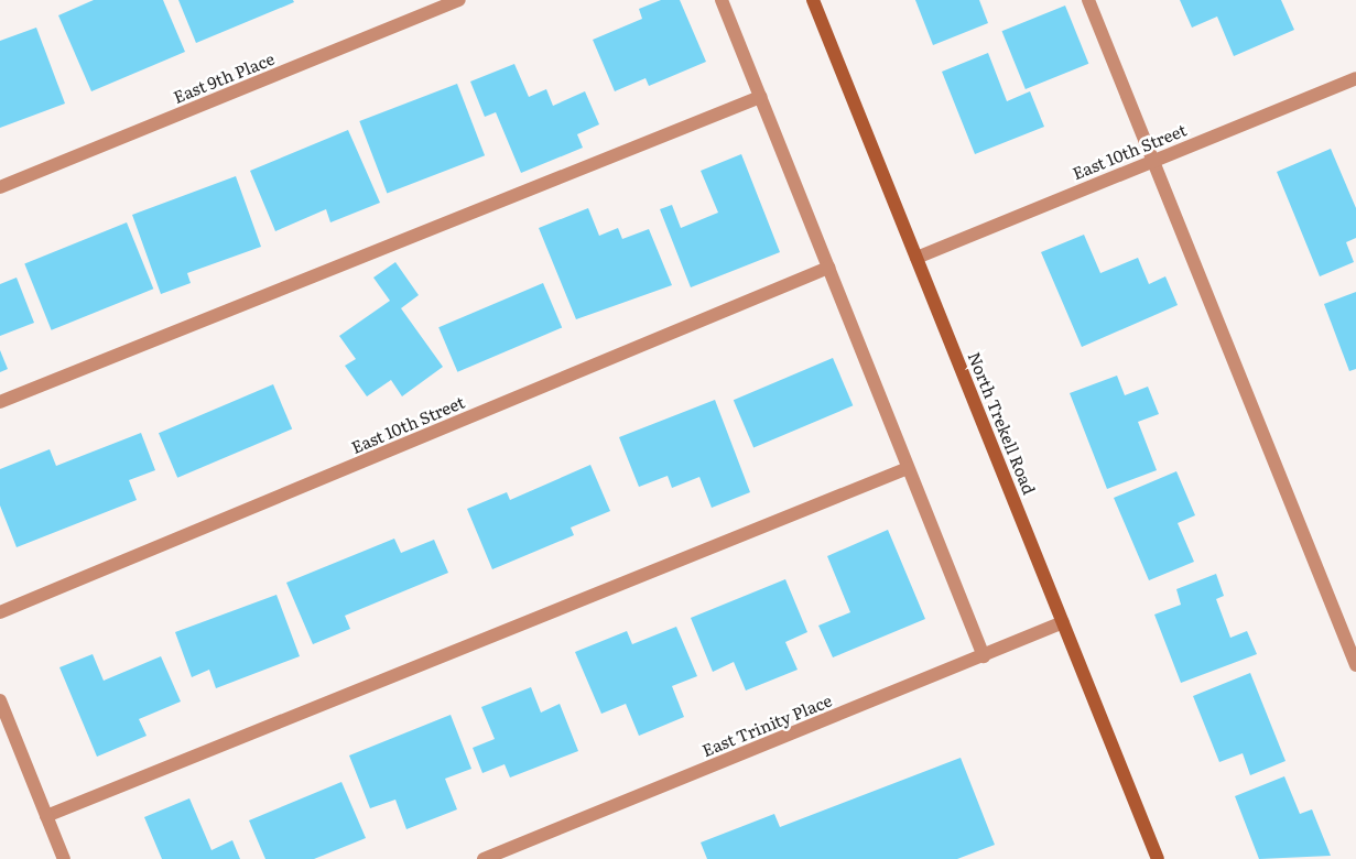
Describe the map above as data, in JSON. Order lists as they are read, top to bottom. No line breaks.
{"streets":{"main road":["North Trekell Road"],"street":["East 9th Place","East 10th Street","East Trinity Place"]},"crossings":[["East 10th Street","North Trekell Road"],["North Trekell Road","East Trinity Place"]]}
